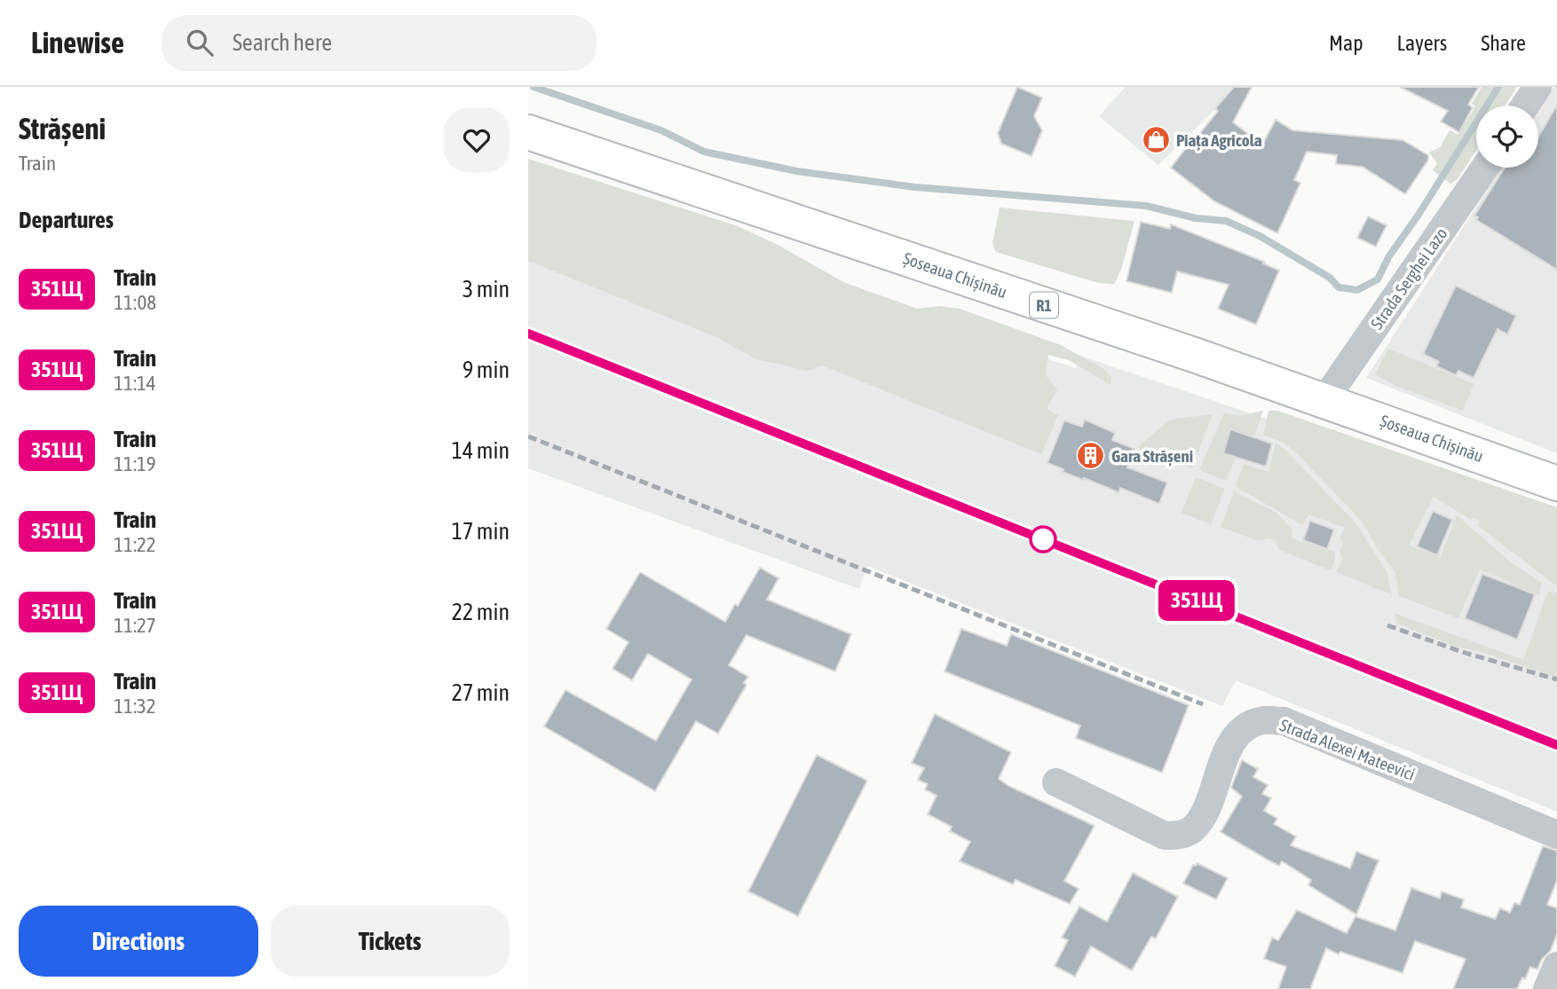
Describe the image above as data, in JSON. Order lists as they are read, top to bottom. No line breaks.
{"streets":{"highway":["Șoseaua Chișinău","R1"],"street":["Strada Serghei Lazo","Strada Alexei Mateevici"]},"crossings":[["Șoseaua Chișinău","Strada Serghei Lazo"]],"places":{"shop":["Piața Agricola"],"building":["Gara Strășeni"]},"page":{"header":"Linewise","search":"Search here","nav":["Map","Layers","Share"],"heading":[["Strășeni","Train"],"Departures"],"on_map":"351Щ","list":[{"mark":"351Щ","name":"Train","note":"11:08","value":"3 min"},{"mark":"351Щ","name":"Train","note":"11:14","value":"9 min"},{"mark":"351Щ","name":"Train","note":"11:19","value":"14 min"},{"mark":"351Щ","name":"Train","note":"11:22","value":"17 min"},{"mark":"351Щ","name":"Train","note":"11:27","value":"22 min"},{"mark":"351Щ","name":"Train","note":"11:32","value":"27 min"}],"buttons":["Directions","Tickets"]}}
